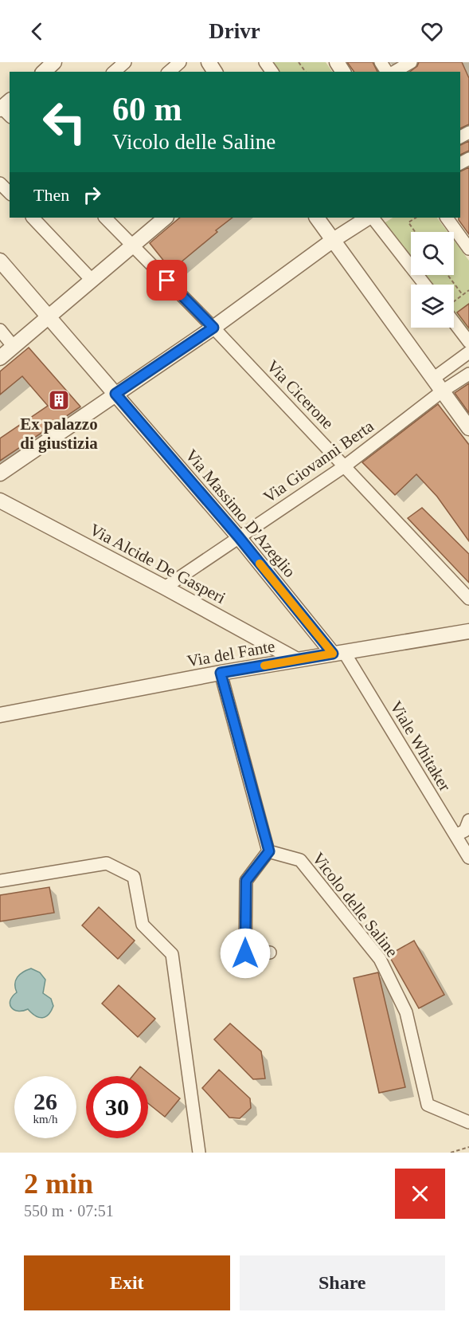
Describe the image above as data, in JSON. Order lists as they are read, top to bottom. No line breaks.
{"streets":{"street":["Via Cicerone","Via Giovanni Berta","Via Massimo D'Azeglio","Via Alcide De Gasperi","Via del Fante","Viale Whitaker","Vicolo delle Saline"]},"crossings":[["Via Cicerone","Via Giovanni Berta"],["Via Giovanni Berta","Via Massimo D'Azeglio"],["Via Giovanni Berta","Via Alcide De Gasperi"],["Via Massimo D'Azeglio","Via del Fante"],["Via Massimo D'Azeglio","Viale Whitaker"],["Via Alcide De Gasperi","Via del Fante"],["Via del Fante","Viale Whitaker"]],"places":{"building":["Ex palazzo di giustizia"]},"page":{"header":"Drivr","turn":["60 m","Vicolo delle Saline"],"then":"Then","speed":"26 km/h","limit":"30","heading":["2 min","550 m · 07:51"],"buttons":["Exit","Share"]}}
